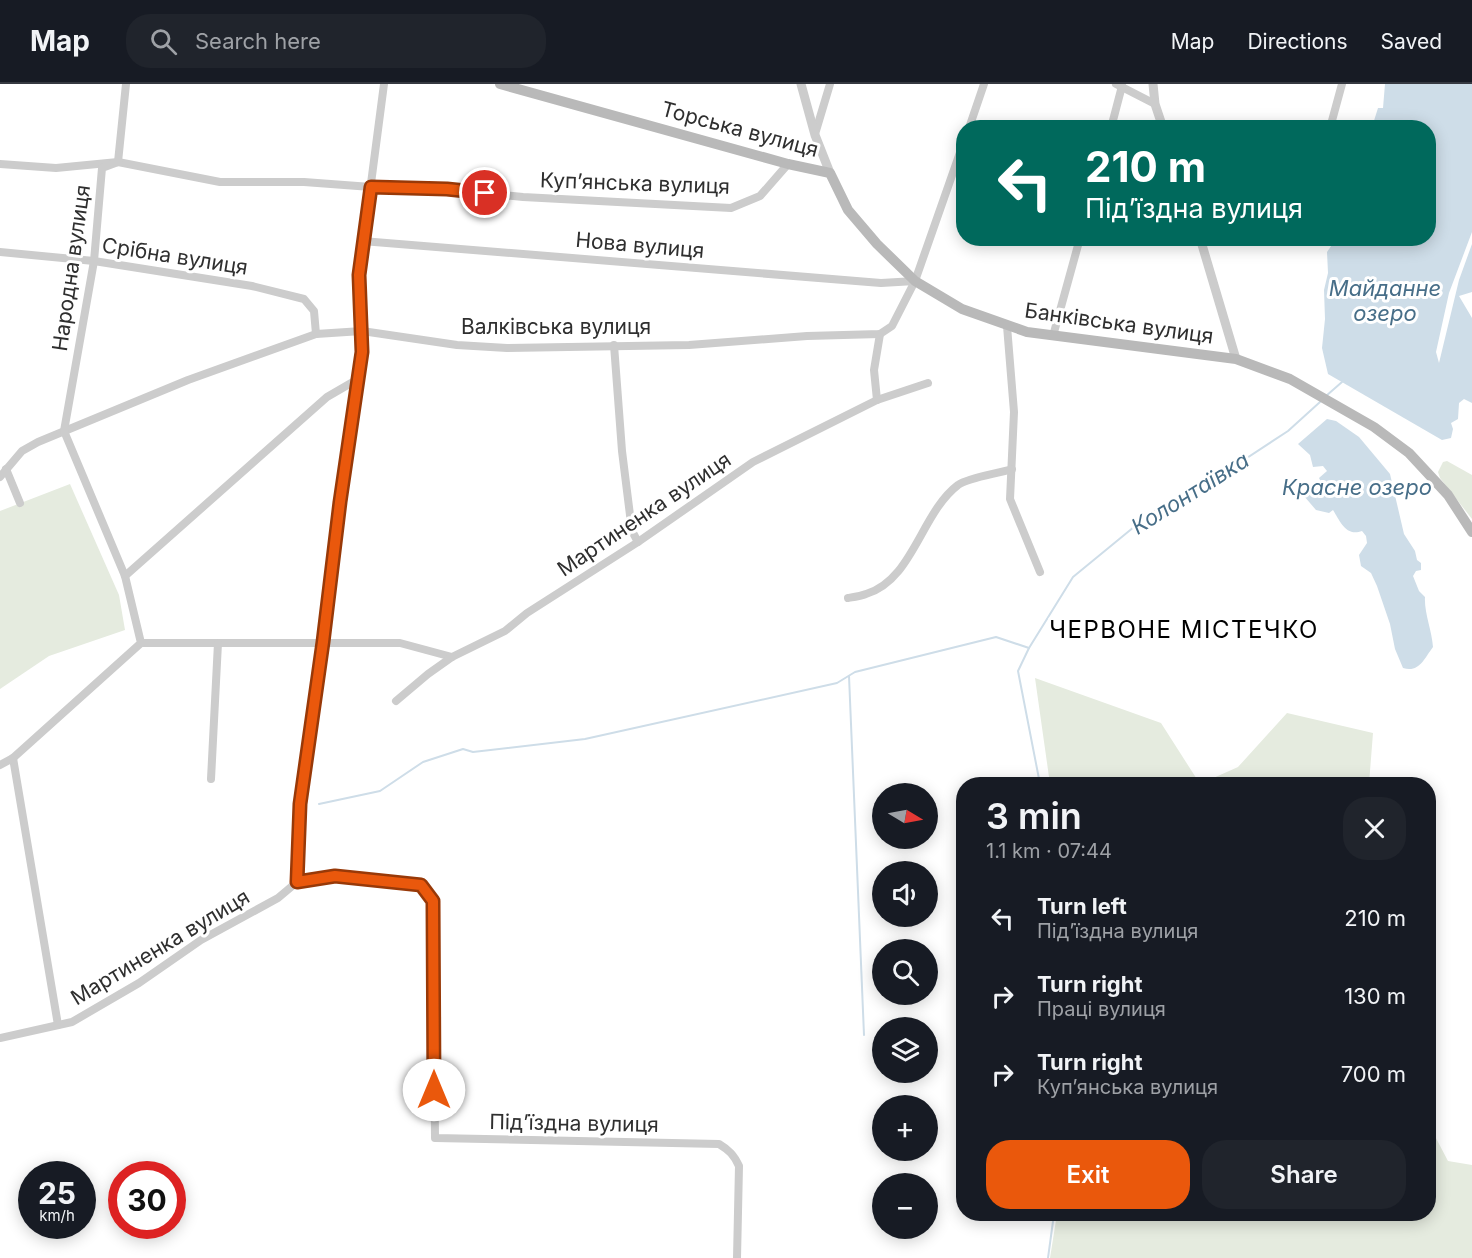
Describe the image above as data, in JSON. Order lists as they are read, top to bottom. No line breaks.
{"streets":{"main road":["Торська вулиця","Банківська вулиця"],"street":["Куп’янська вулиця","Нова вулиця","Срібна вулиця","Народна вулиця","Валківська вулиця","Мартиненка вулиця","Під’їздна вулиця"]},"crossings":[["Торська вулиця","Куп’янська вулиця"],["Торська вулиця","Банківська вулиця"],["Куп’янська вулиця","Народна вулиця"],["Нова вулиця","Банківська вулиця"],["Срібна вулиця","Народна вулиця"],["Срібна вулиця","Валківська вулиця"],["Народна вулиця","Валківська вулиця"],["Мартиненка вулиця","Під’їздна вулиця"]],"districts":["ЧЕРВОНЕ МІСТЕЧКО"],"water":["Майданне озеро","Красне озеро","Колонтаївка"],"north":"right","page":{"header":"Map","search":"Search here","nav":["Map","Directions","Saved"],"turn":["210 m","Під’їздна вулиця"],"heading":["3 min","1.1 km · 07:44"],"map_buttons":["+","−"],"list":[{"name":"Turn left","note":"Під’їздна вулиця","value":"210 m"},{"name":"Turn right","note":"Праці вулиця","value":"130 m"},{"name":"Turn right","note":"Куп’янська вулиця","value":"700 m"}],"buttons":["Exit","Share"],"speed":"25 km/h","limit":"30"}}
